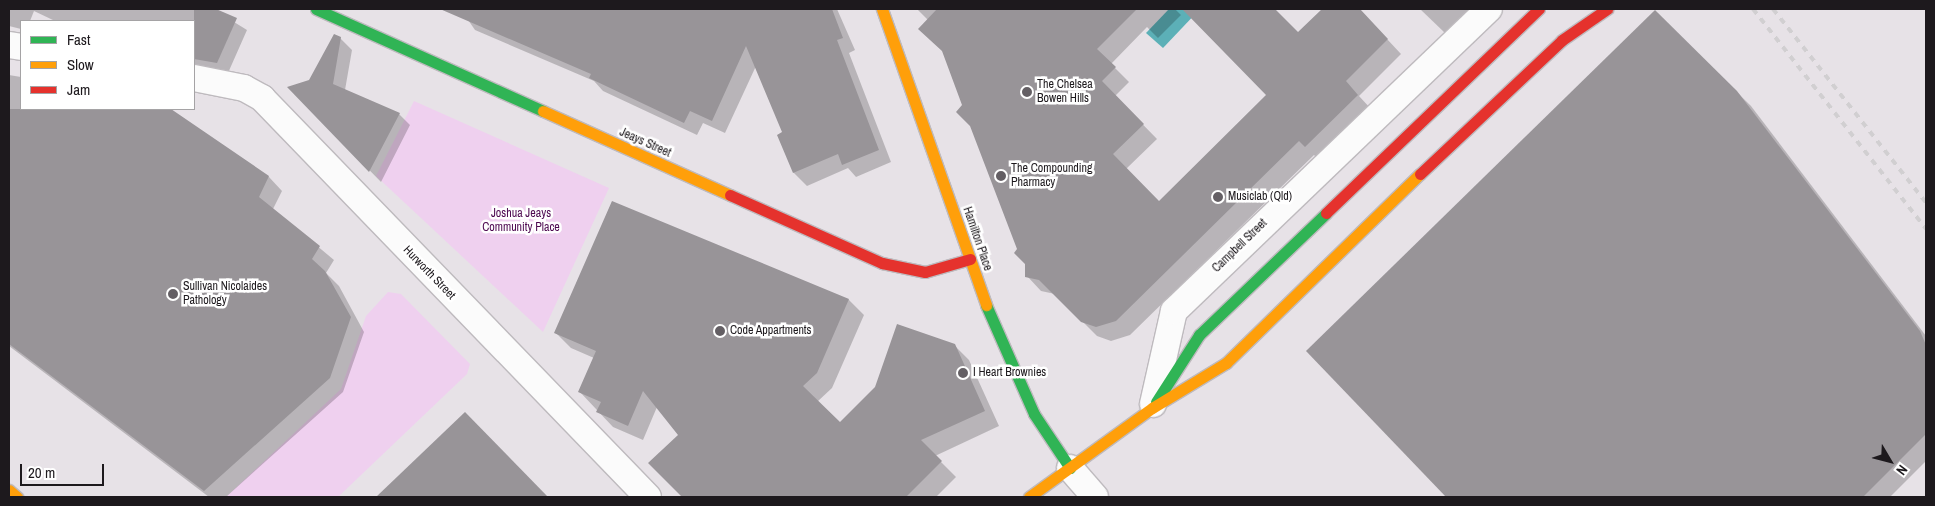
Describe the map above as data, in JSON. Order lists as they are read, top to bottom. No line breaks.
{"streets":{"main road":["Jeays Street","Hamilton Place"],"street":["Campbell Street","Hurworth Street"]},"crossings":[["Jeays Street","Hamilton Place"]],"parks":["Joshua Jeays Community Place"],"places":["The Chelsea Bowen Hills","The Compounding Pharmacy","Musiclab (Qld)","Sullivan Nicolaides Pathology","Code Appartments","I Heart Brownies"],"legend":["Fast","Slow","Jam"],"scale_bar":"20 m","north":"bottom right"}
